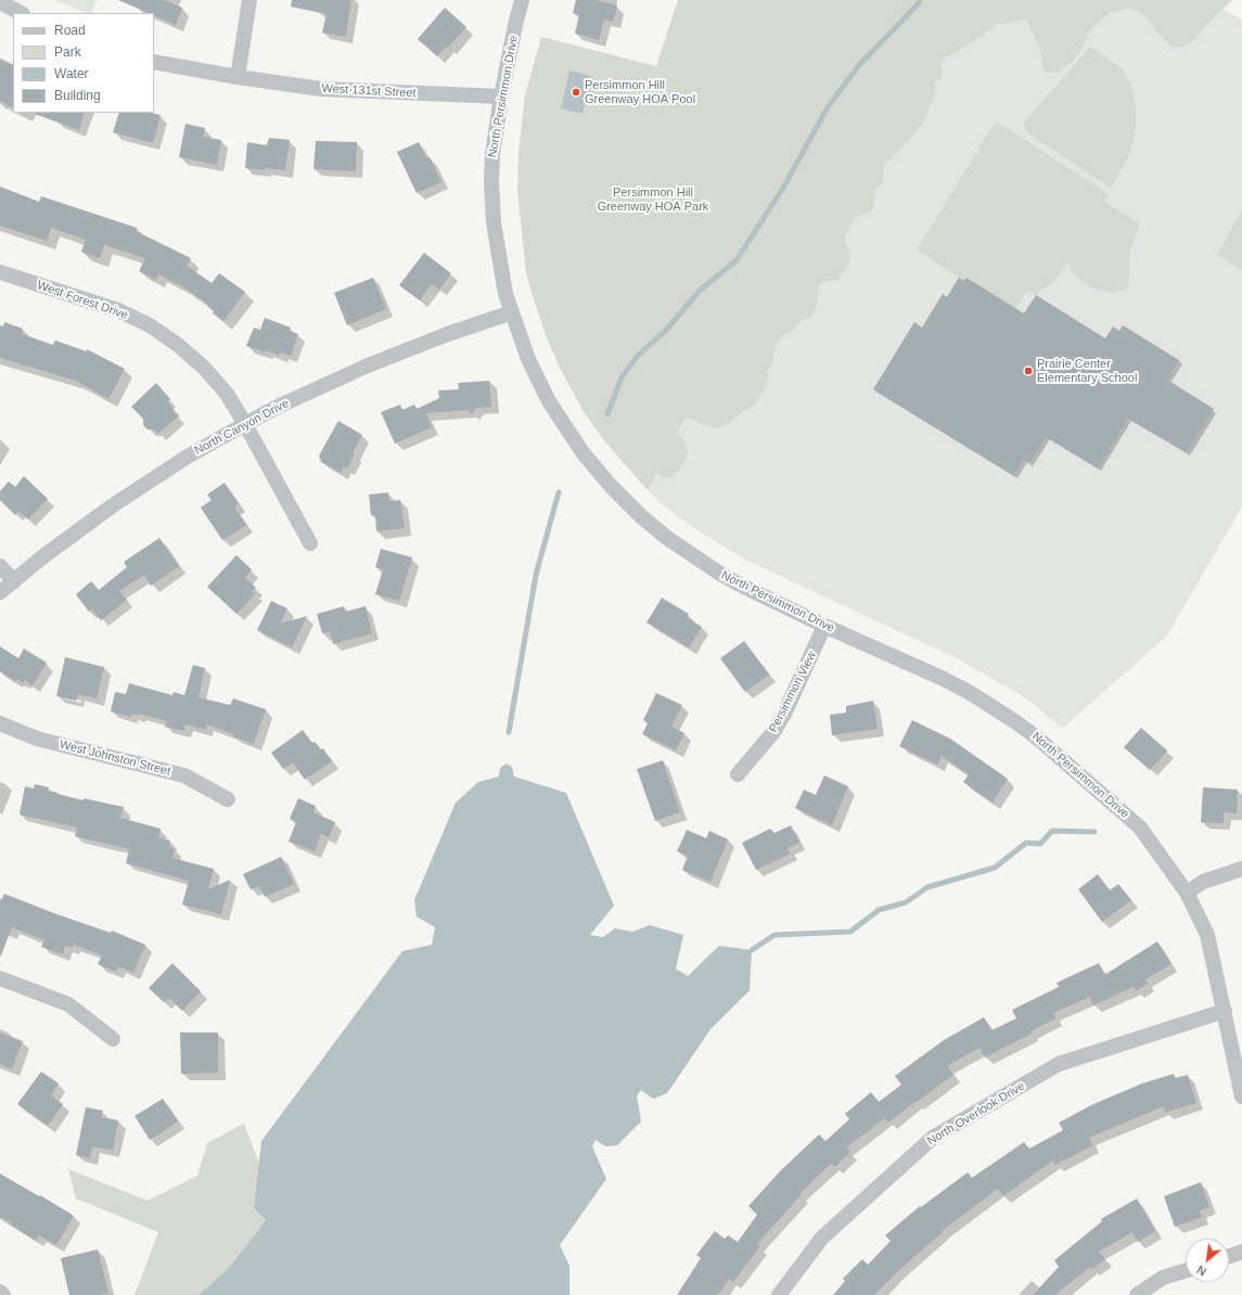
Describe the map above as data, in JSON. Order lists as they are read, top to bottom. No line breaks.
{"streets":{"street":["West 131st Street","North Persimmon Drive","West Forest Drive","North Canyon Drive","Persimmon View","West Johnston Street","North Overlook Drive"]},"crossings":[["West 131st Street","North Persimmon Drive"],["North Persimmon Drive","North Canyon Drive"],["North Persimmon Drive","Persimmon View"],["North Persimmon Drive","North Overlook Drive"],["West Forest Drive","North Canyon Drive"]],"parks":["Persimmon Hill Greenway HOA Park"],"places":["Persimmon Hill Greenway HOA Pool","Prairie Center Elementary School"],"legend":["Road","Park","Water","Building"],"north":"bottom left"}
